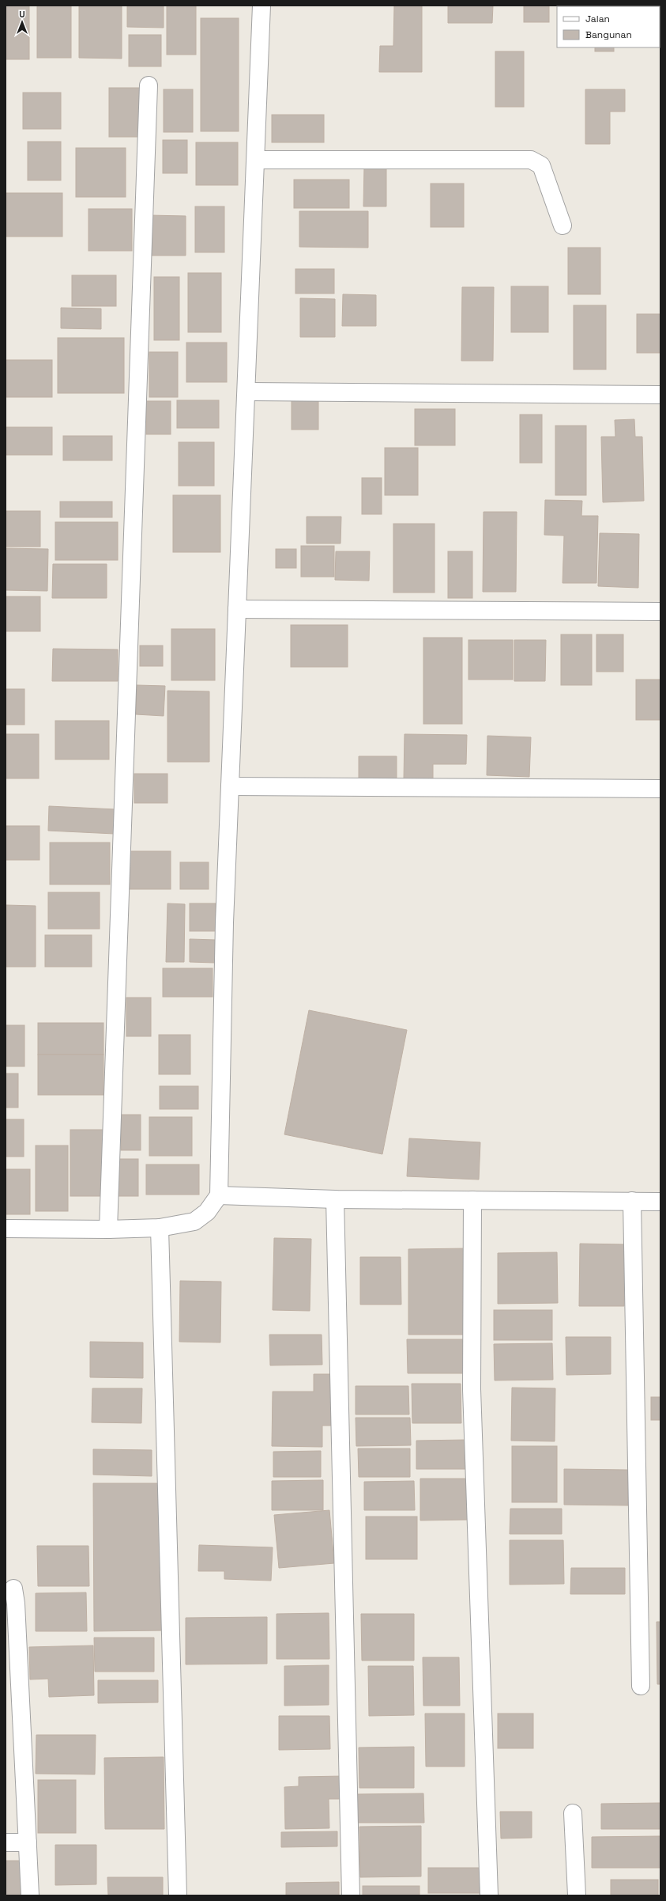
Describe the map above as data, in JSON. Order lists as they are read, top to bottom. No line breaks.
{"legend":["Jalan","Bangunan"],"north":"top"}
